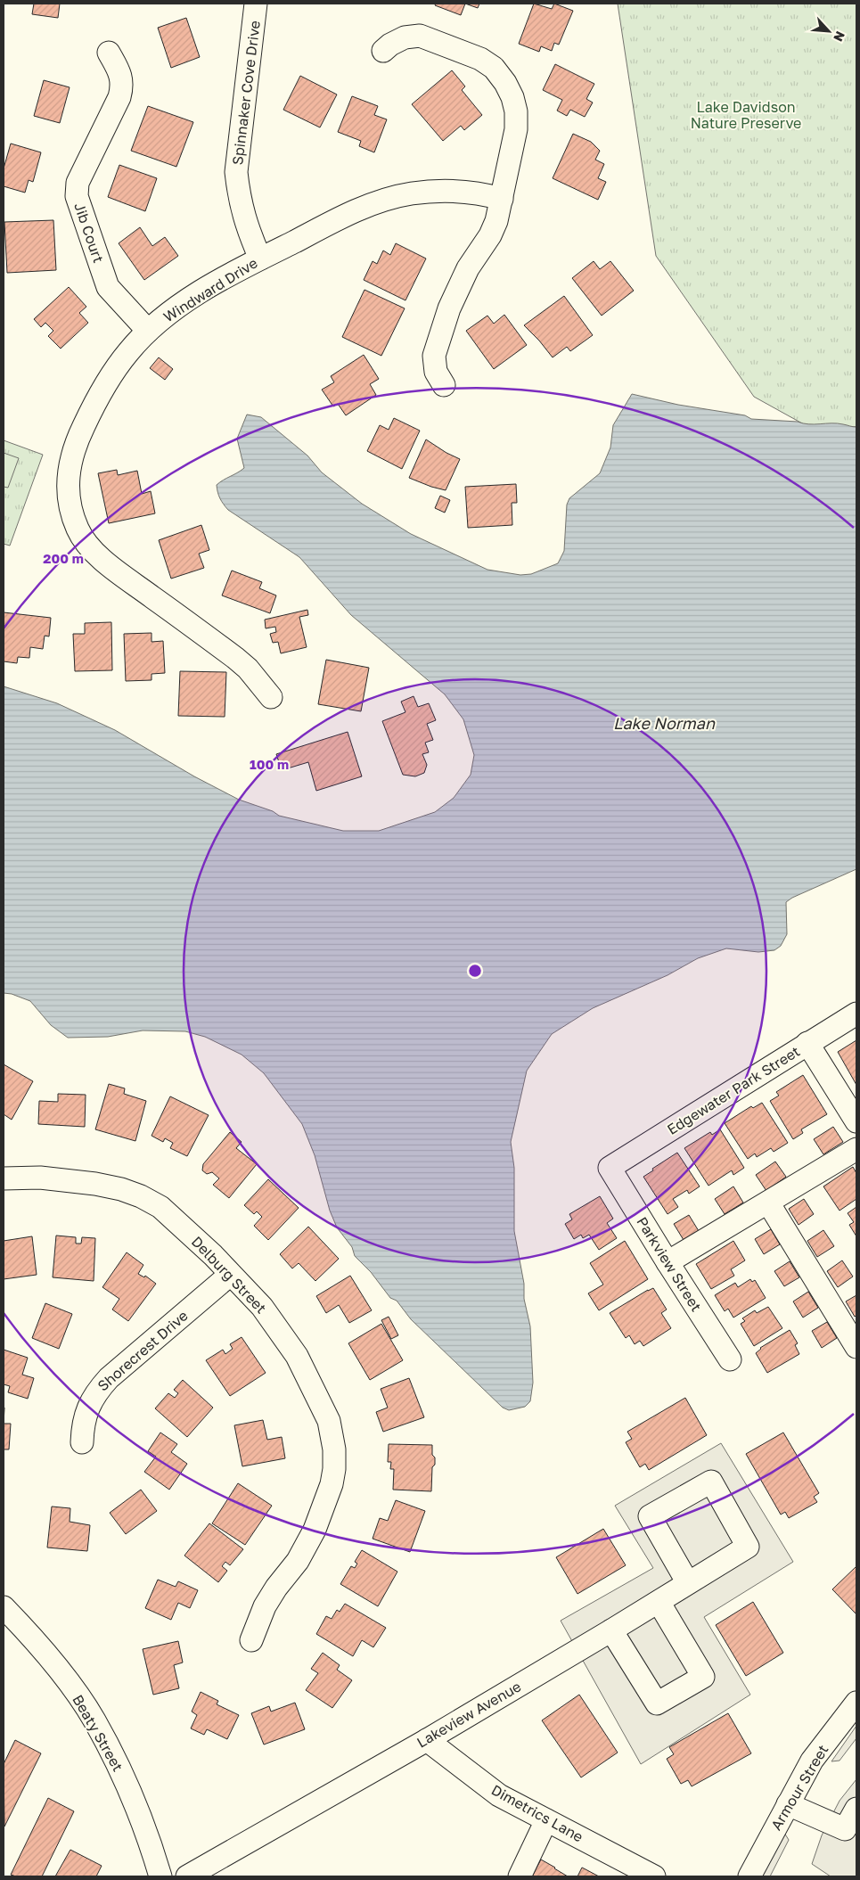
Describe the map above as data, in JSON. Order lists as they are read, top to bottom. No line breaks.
{"streets":{"street":["Spinnaker Cove Drive","Jib Court","Windward Drive","Edgewater Park Street","Parkview Street","Delburg Street","Shorecrest Drive","Lakeview Avenue","Beaty Street","Armour Street","Dimetrics Lane"]},"crossings":[["Spinnaker Cove Drive","Windward Drive"],["Jib Court","Windward Drive"],["Edgewater Park Street","Parkview Street"],["Delburg Street","Shorecrest Drive"],["Lakeview Avenue","Dimetrics Lane"]],"water":["Lake Norman"],"parks":["Lake Davidson Nature Preserve"],"north":"bottom right","rings":["200 m","100 m"]}
